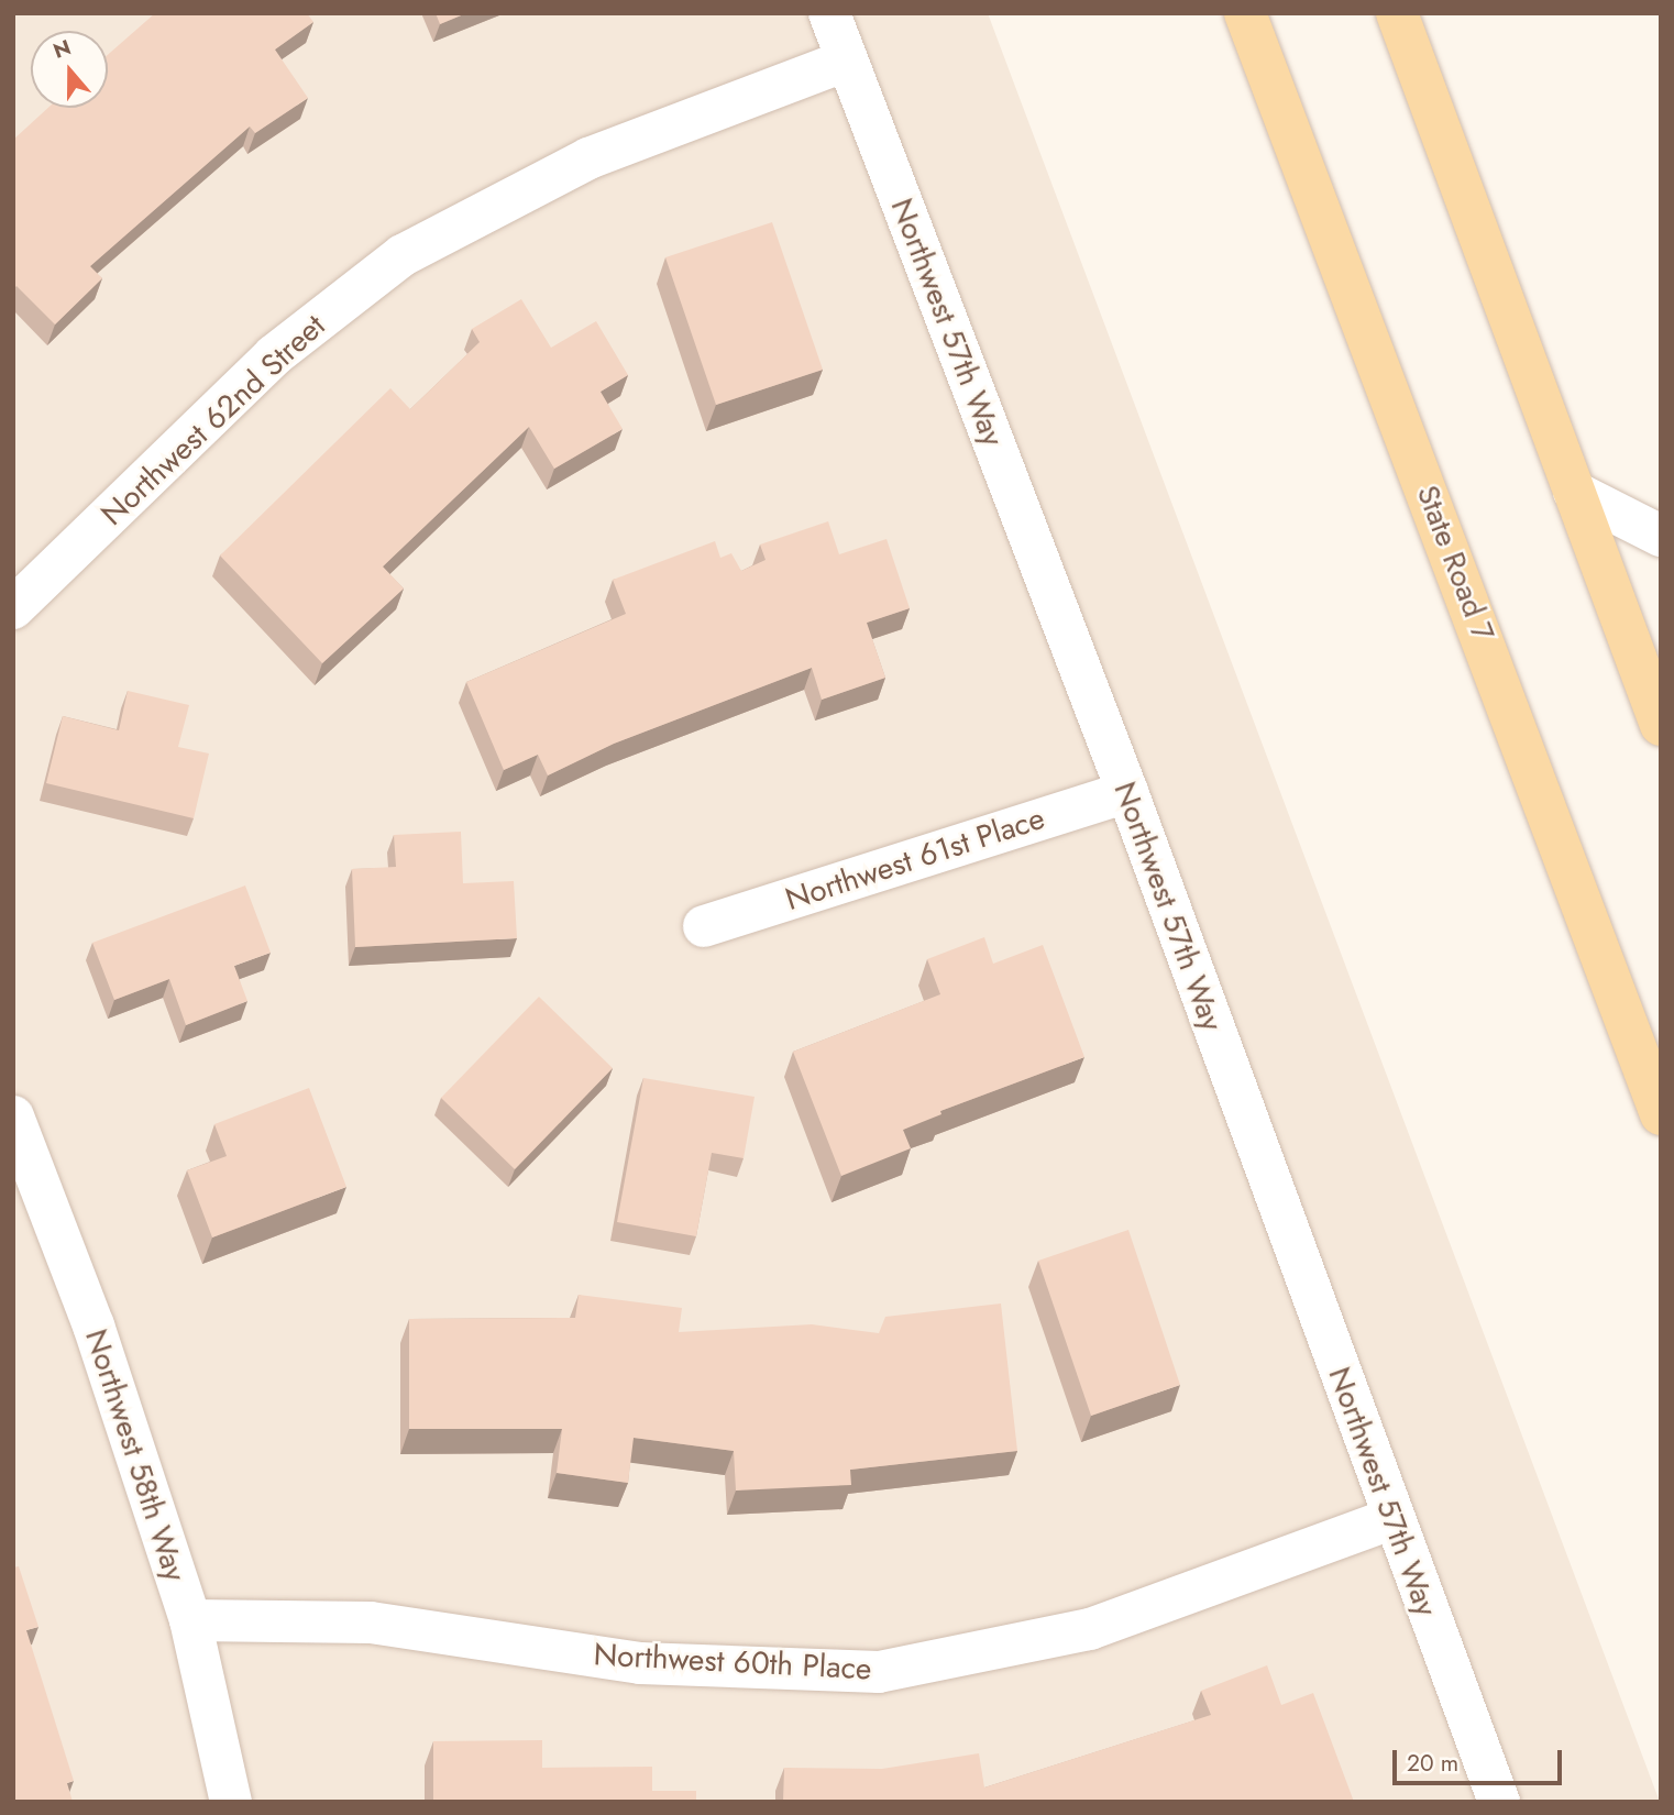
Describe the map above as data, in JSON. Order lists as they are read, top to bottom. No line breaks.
{"streets":{"main road":["State Road 7"],"street":["Northwest 57th Way","Northwest 62nd Street","Northwest 61st Place","Northwest 58th Way","Northwest 60th Place"]},"crossings":[["Northwest 57th Way","Northwest 62nd Street"],["Northwest 57th Way","Northwest 61st Place"],["Northwest 57th Way","Northwest 60th Place"],["Northwest 58th Way","Northwest 60th Place"]],"scale_bar":"20 m","north":"top"}
